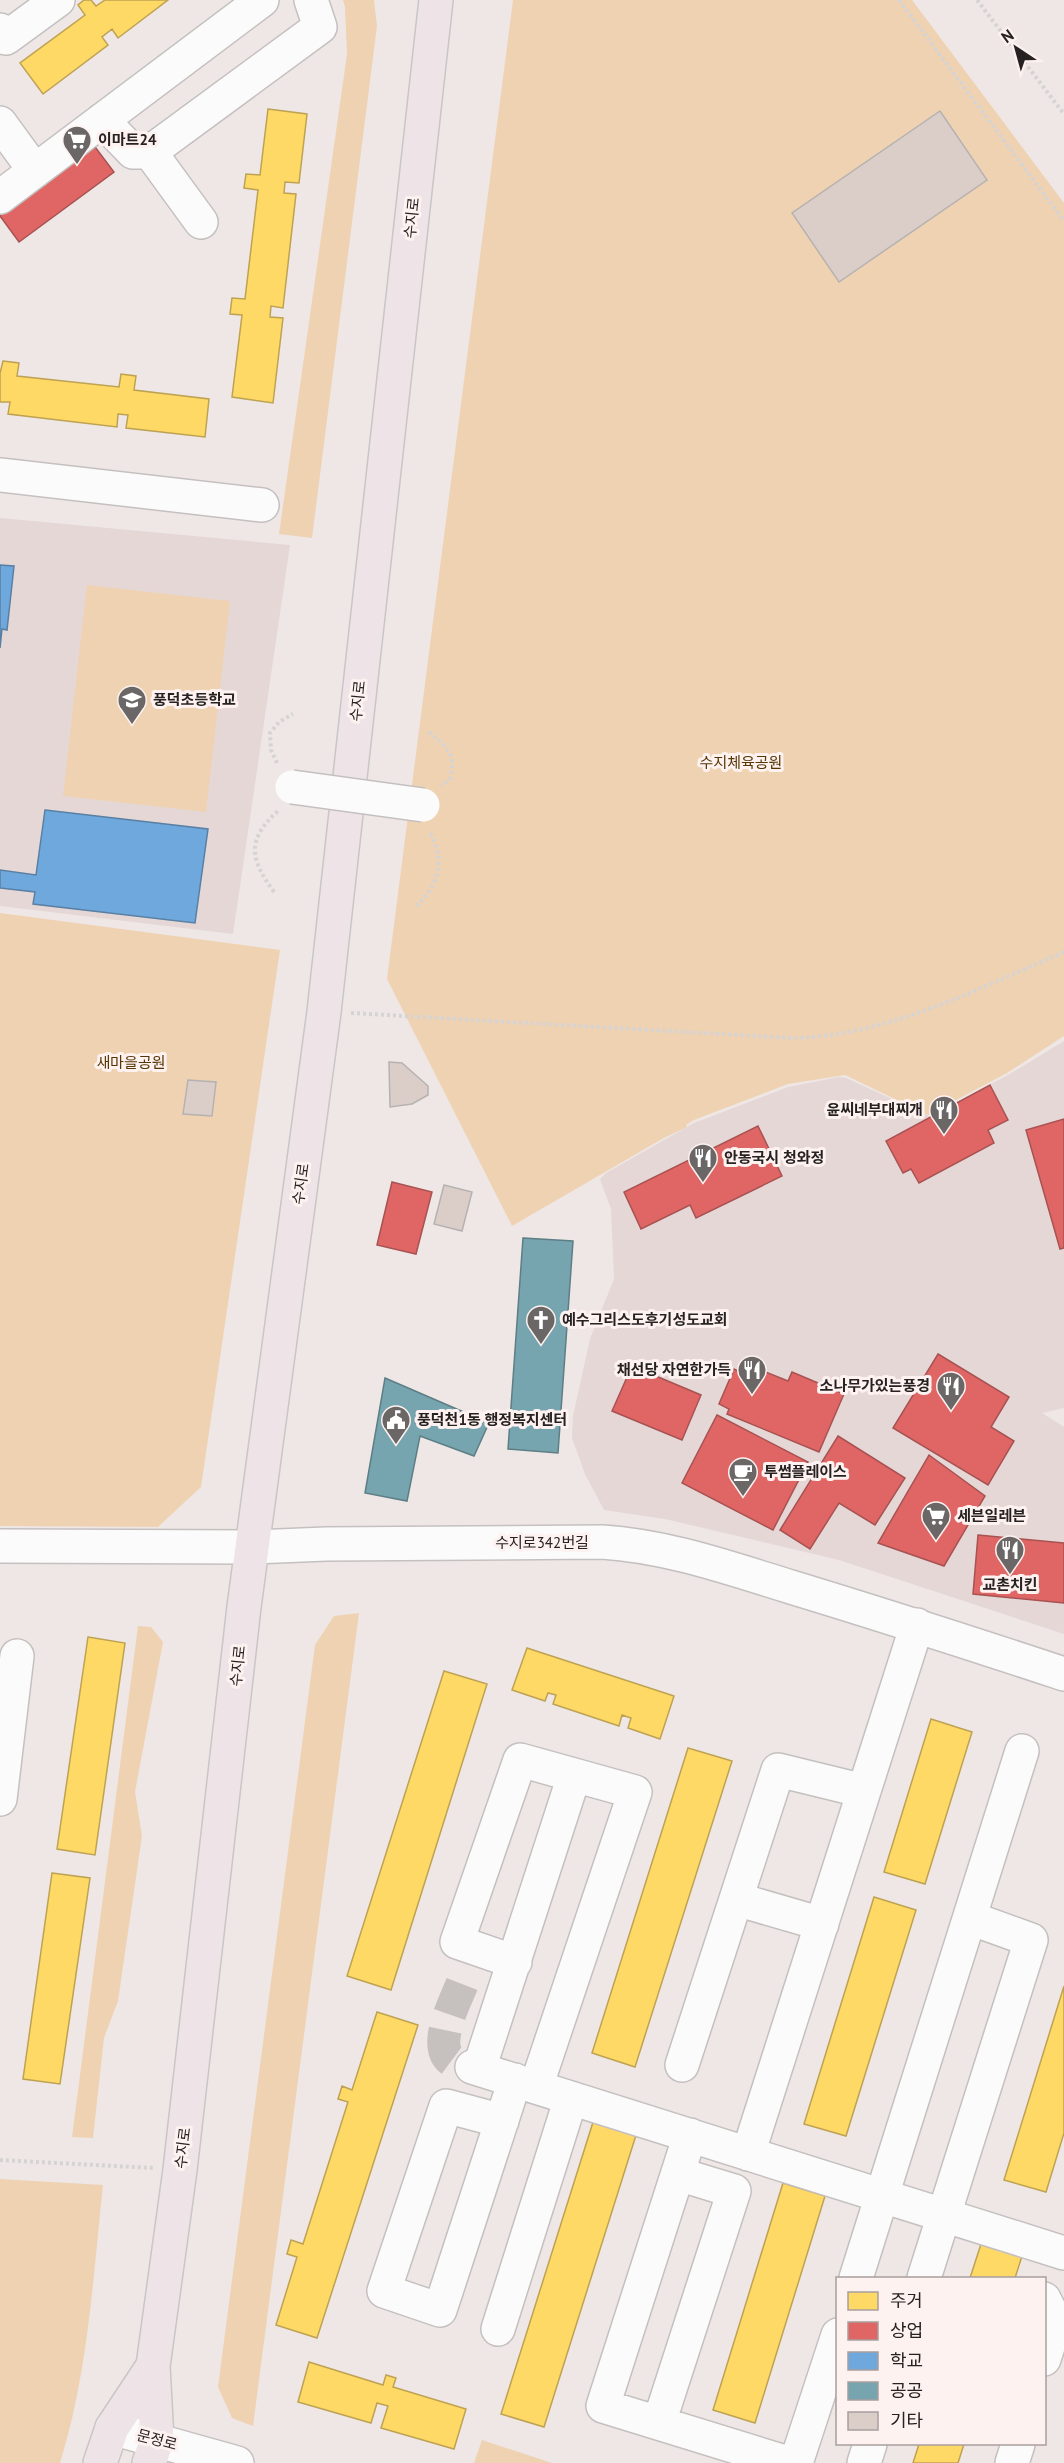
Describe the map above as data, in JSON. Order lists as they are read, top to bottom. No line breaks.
{"streets":{"main road":["수지로"],"street":["수지로342번길","문정로"]},"crossings":[["수지로","수지로342번길"],["수지로","문정로"]],"parks":["수지체육공원","새마을공원"],"places":{"supermarket":["이마트24","세븐일레븐"],"school or university":["풍덕초등학교"],"restaurant":["윤씨네부대찌개","안동국시 청와정","채선당 자연한가득","소나무가있는풍경","교촌치킨"],"church":["예수그리스도후기성도교회"],"public building":["풍덕천1동 행정복지센터"],"cafe":["투썸플레이스"]},"legend":["주거","상업","학교","공공","기타"],"north":"top left"}
